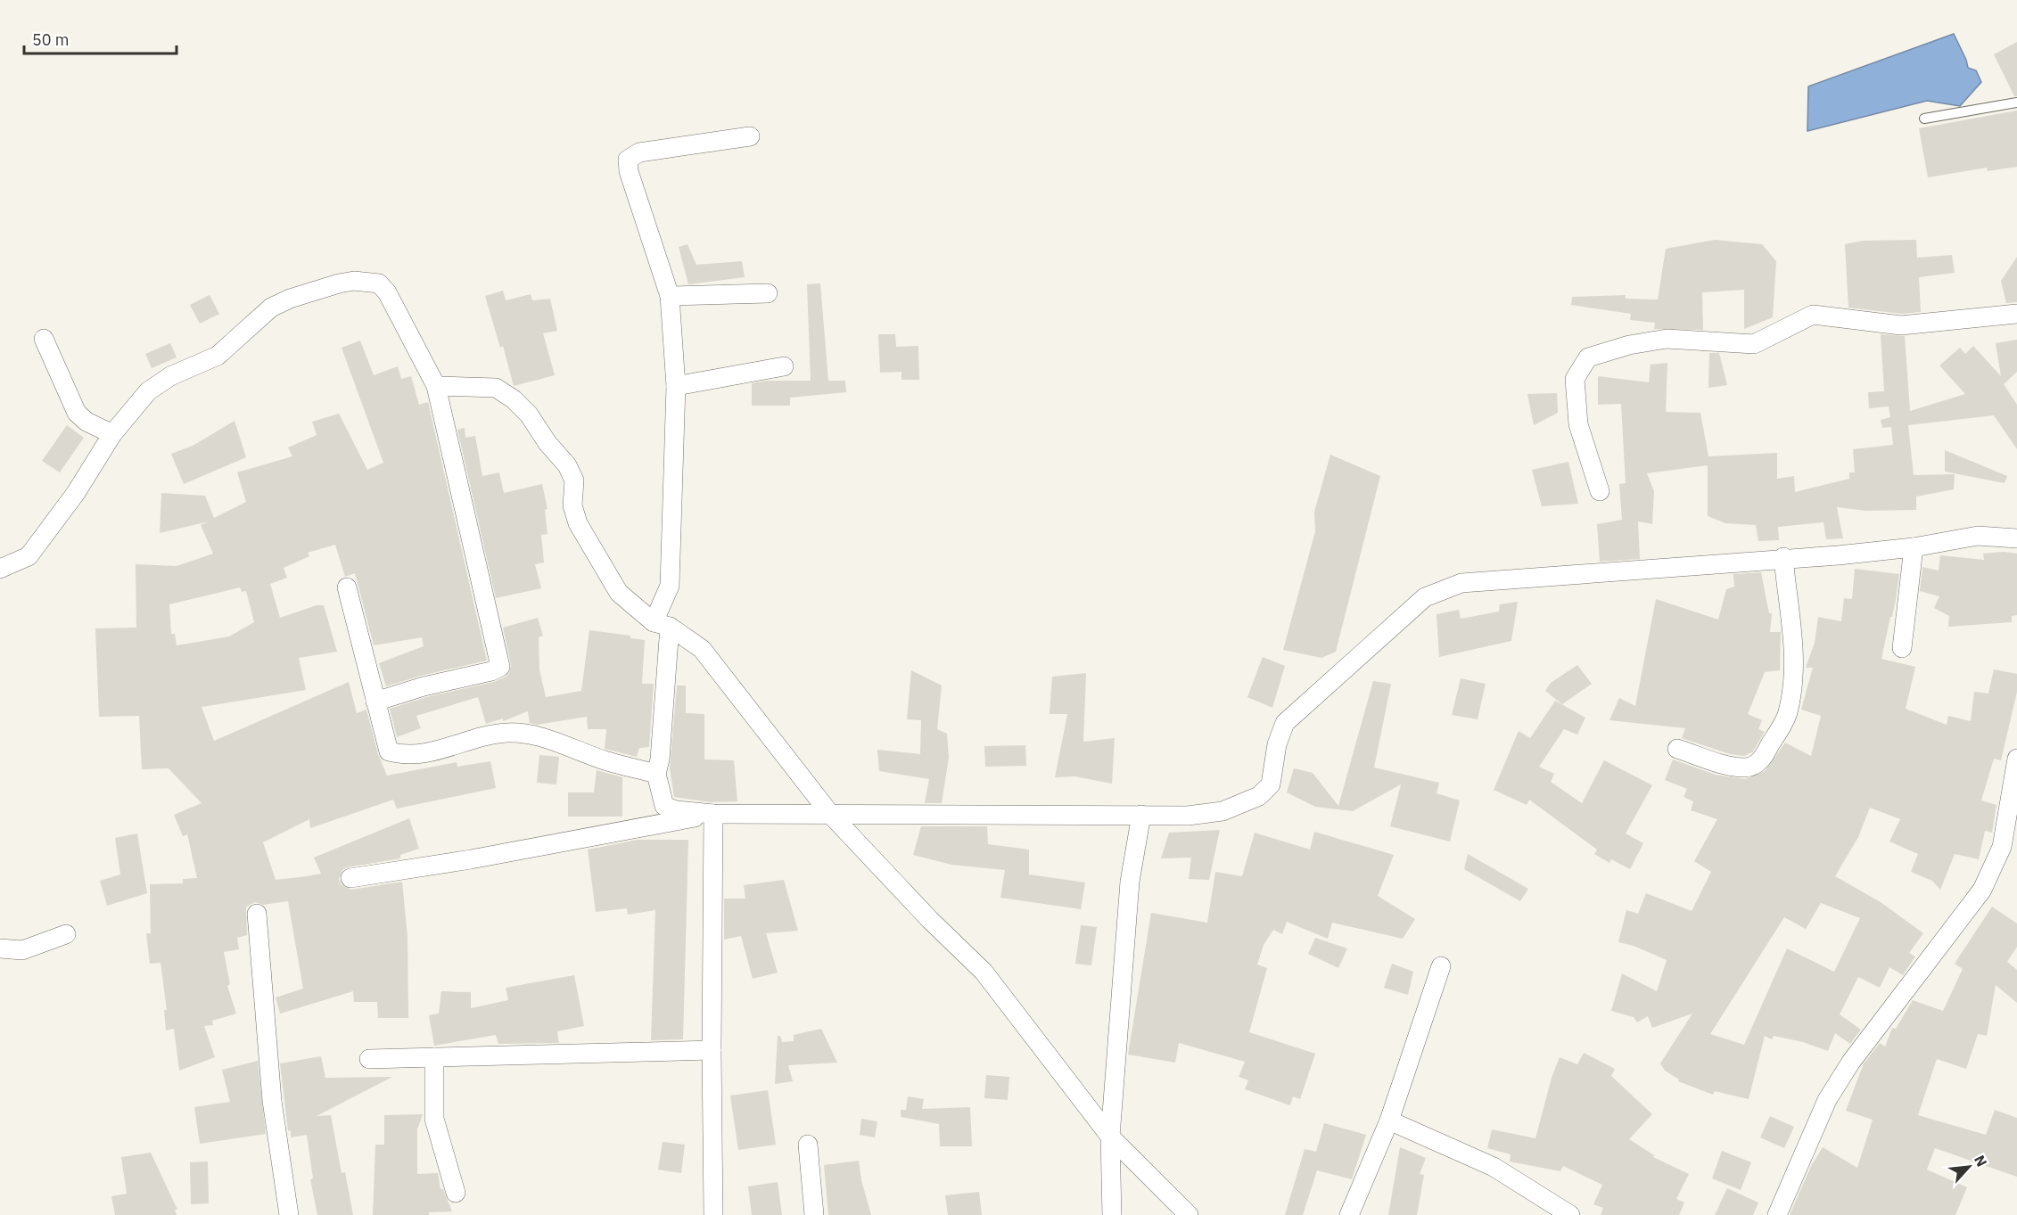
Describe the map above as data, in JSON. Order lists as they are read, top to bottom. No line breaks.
{"scale_bar":"50 m","north":"top right"}
